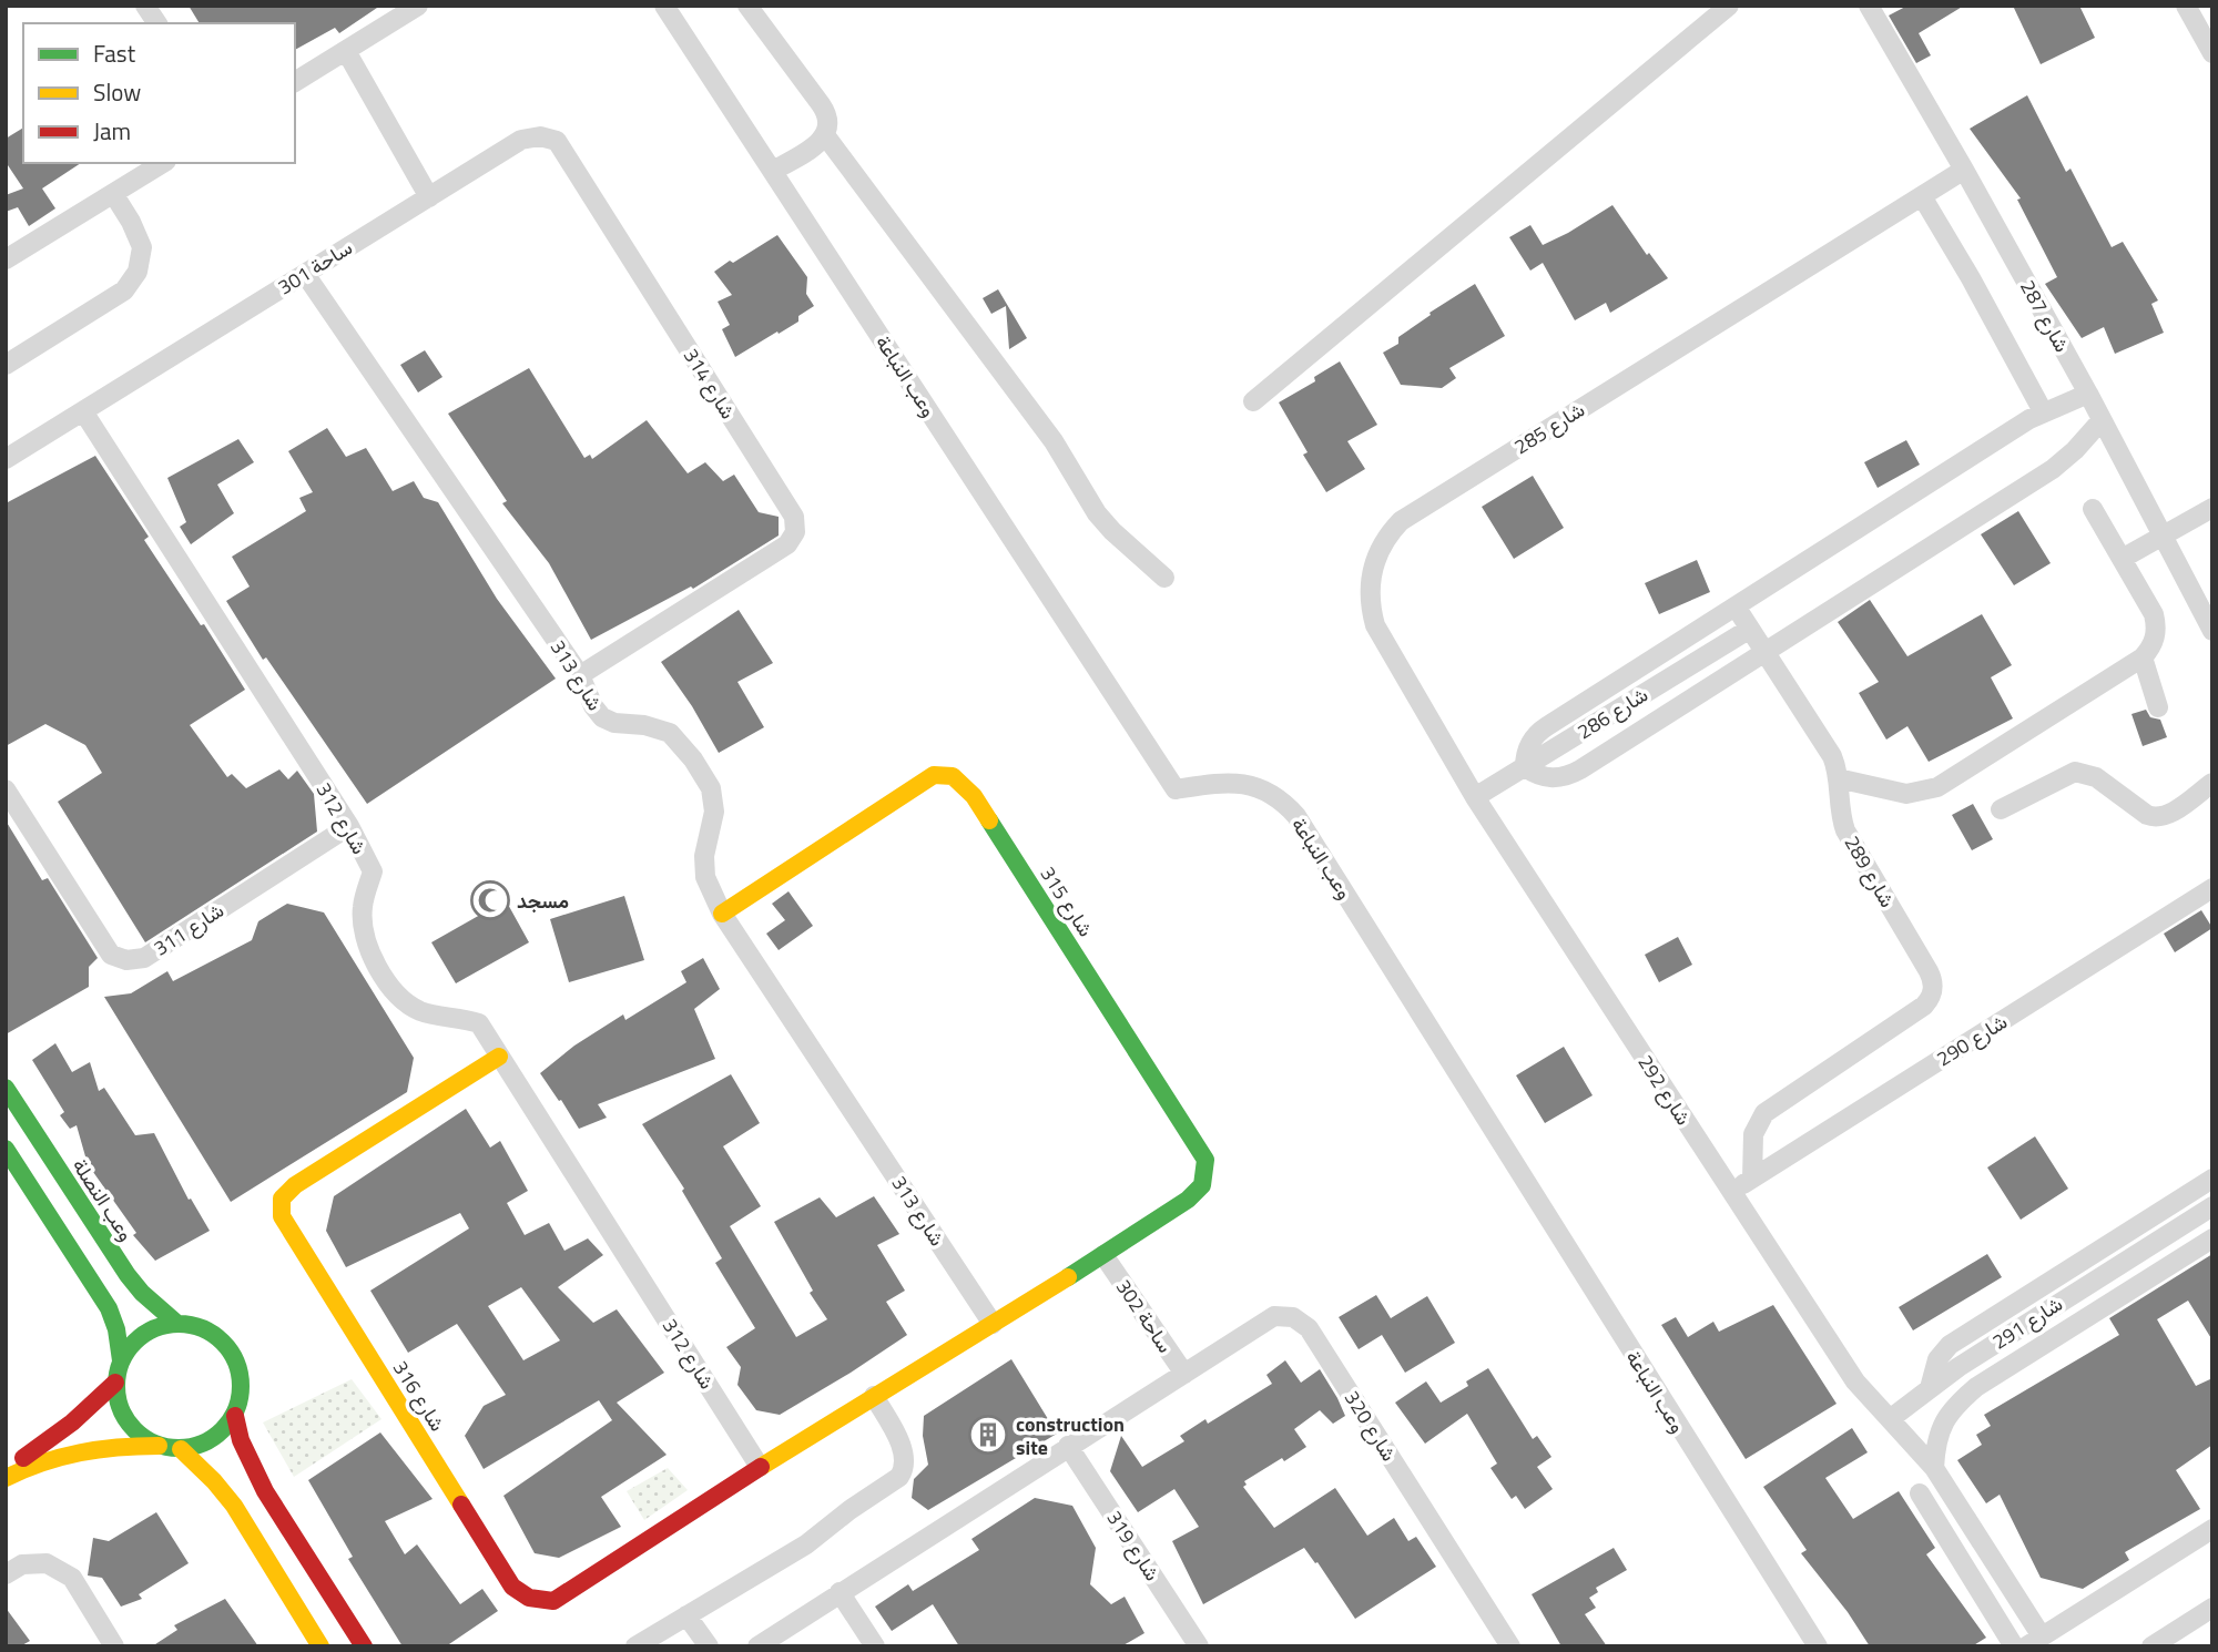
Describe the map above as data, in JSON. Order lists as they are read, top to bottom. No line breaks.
{"streets":{"street":["ساحة 301","شارع 287","وعب النباعة","شارع 314","شارع 285","شارع 313","شارع 286","شارع 312","شارع 289","شارع 315","شارع 311","شارع 290","شارع 292","وعب النصلة","ساحة 302","شارع 291","شارع 316","شارع 320","شارع 319"]},"crossings":[["ساحة 301","شارع 314"],["ساحة 301","شارع 313"],["ساحة 301","شارع 312"],["شارع 287","شارع 285"],["شارع 314","شارع 313"],["شارع 285","شارع 286"],["شارع 285","شارع 292"],["شارع 313","شارع 315"],["شارع 286","شارع 289"],["شارع 286","شارع 292"],["شارع 312","شارع 311"],["شارع 312","شارع 316"],["شارع 289","شارع 290"],["شارع 315","ساحة 302"],["شارع 290","شارع 292"],["شارع 292","شارع 291"],["ساحة 302","شارع 320"],["ساحة 302","شارع 319"]],"places":{"mosque":["مسجد"],"building":["construction site"]},"legend":["Fast","Slow","Jam"]}
